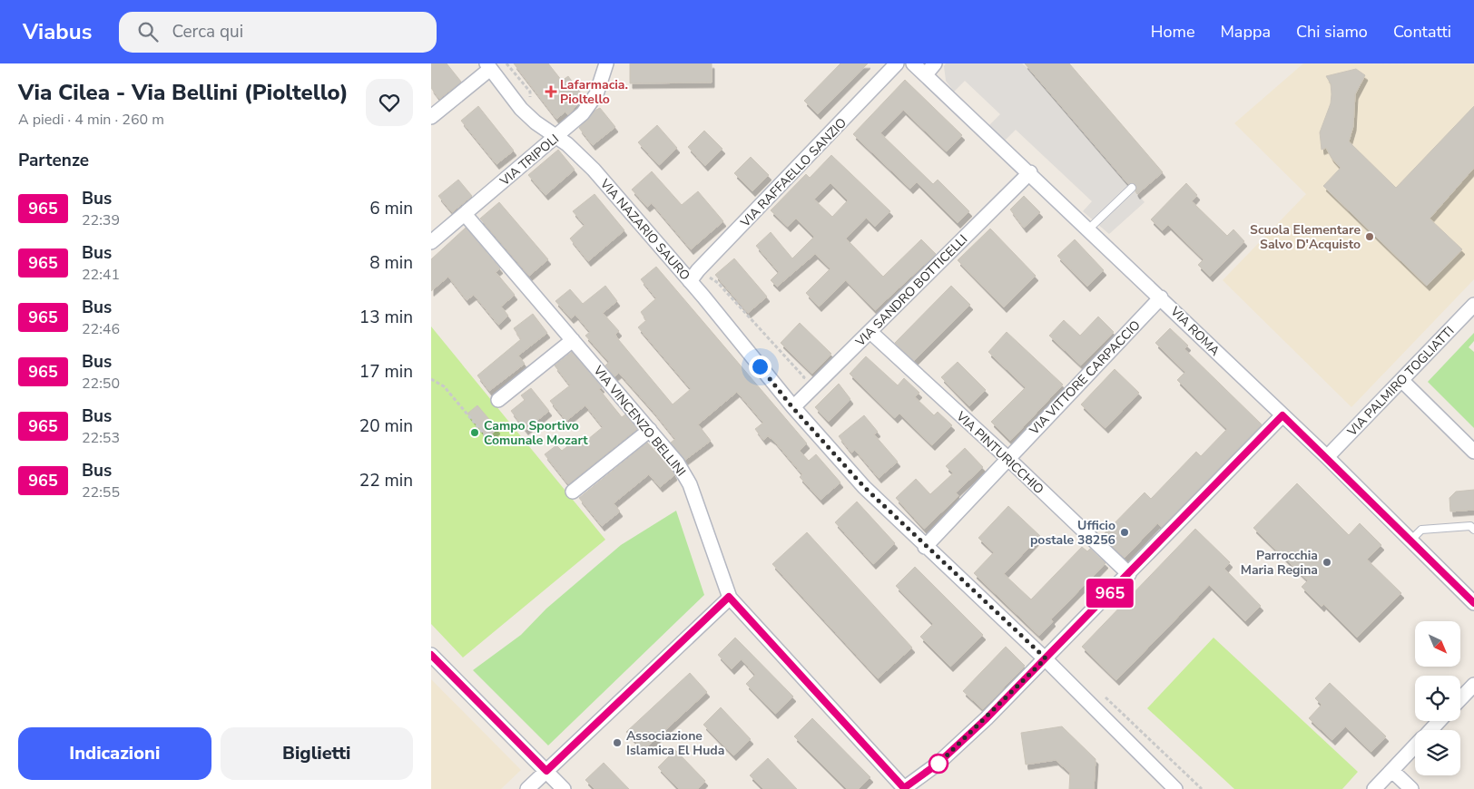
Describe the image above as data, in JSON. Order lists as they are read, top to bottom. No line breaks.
{"streets":{"street":["VIA TRIPOLI","VIA RAFFAELLO SANZIO","VIA NAZARIO SAURO","VIA SANDRO BOTTICELLI","VIA ROMA","VIA VITTORE CARPACCIO","VIA PALMIRO TOGLIATTI","VIA VINCENZO BELLINI","VIA PINTURICCHIO"]},"crossings":[["VIA TRIPOLI","VIA NAZARIO SAURO"],["VIA TRIPOLI","VIA VINCENZO BELLINI"],["VIA RAFFAELLO SANZIO","VIA NAZARIO SAURO"],["VIA NAZARIO SAURO","VIA SANDRO BOTTICELLI"],["VIA NAZARIO SAURO","VIA VITTORE CARPACCIO"],["VIA SANDRO BOTTICELLI","VIA ROMA"],["VIA SANDRO BOTTICELLI","VIA PINTURICCHIO"],["VIA ROMA","VIA VITTORE CARPACCIO"],["VIA ROMA","VIA PALMIRO TOGLIATTI"],["VIA VITTORE CARPACCIO","VIA PINTURICCHIO"]],"places":{"health":["Lafarmacia. Pioltello"],"other":["Scuola Elementare Salvo D'Acquisto","Campo Sportivo Comunale Mozart","Ufficio postale 38256","Parrocchia Maria Regina","Associazione Islamica El Huda"]},"lines":["bus line 965"],"north":"bottom right","page":{"header":"Viabus","search":"Cerca qui","nav":["Home","Mappa","Chi siamo","Contatti"],"heading":[["Via Cilea - Via Bellini (Pioltello)","A piedi · 4 min · 260 m"],"Partenze"],"on_map":"965","list":[{"mark":"965","name":"Bus","note":"22:39","value":"6 min"},{"mark":"965","name":"Bus","note":"22:41","value":"8 min"},{"mark":"965","name":"Bus","note":"22:46","value":"13 min"},{"mark":"965","name":"Bus","note":"22:50","value":"17 min"},{"mark":"965","name":"Bus","note":"22:53","value":"20 min"},{"mark":"965","name":"Bus","note":"22:55","value":"22 min"}],"buttons":["Indicazioni","Biglietti"]}}
